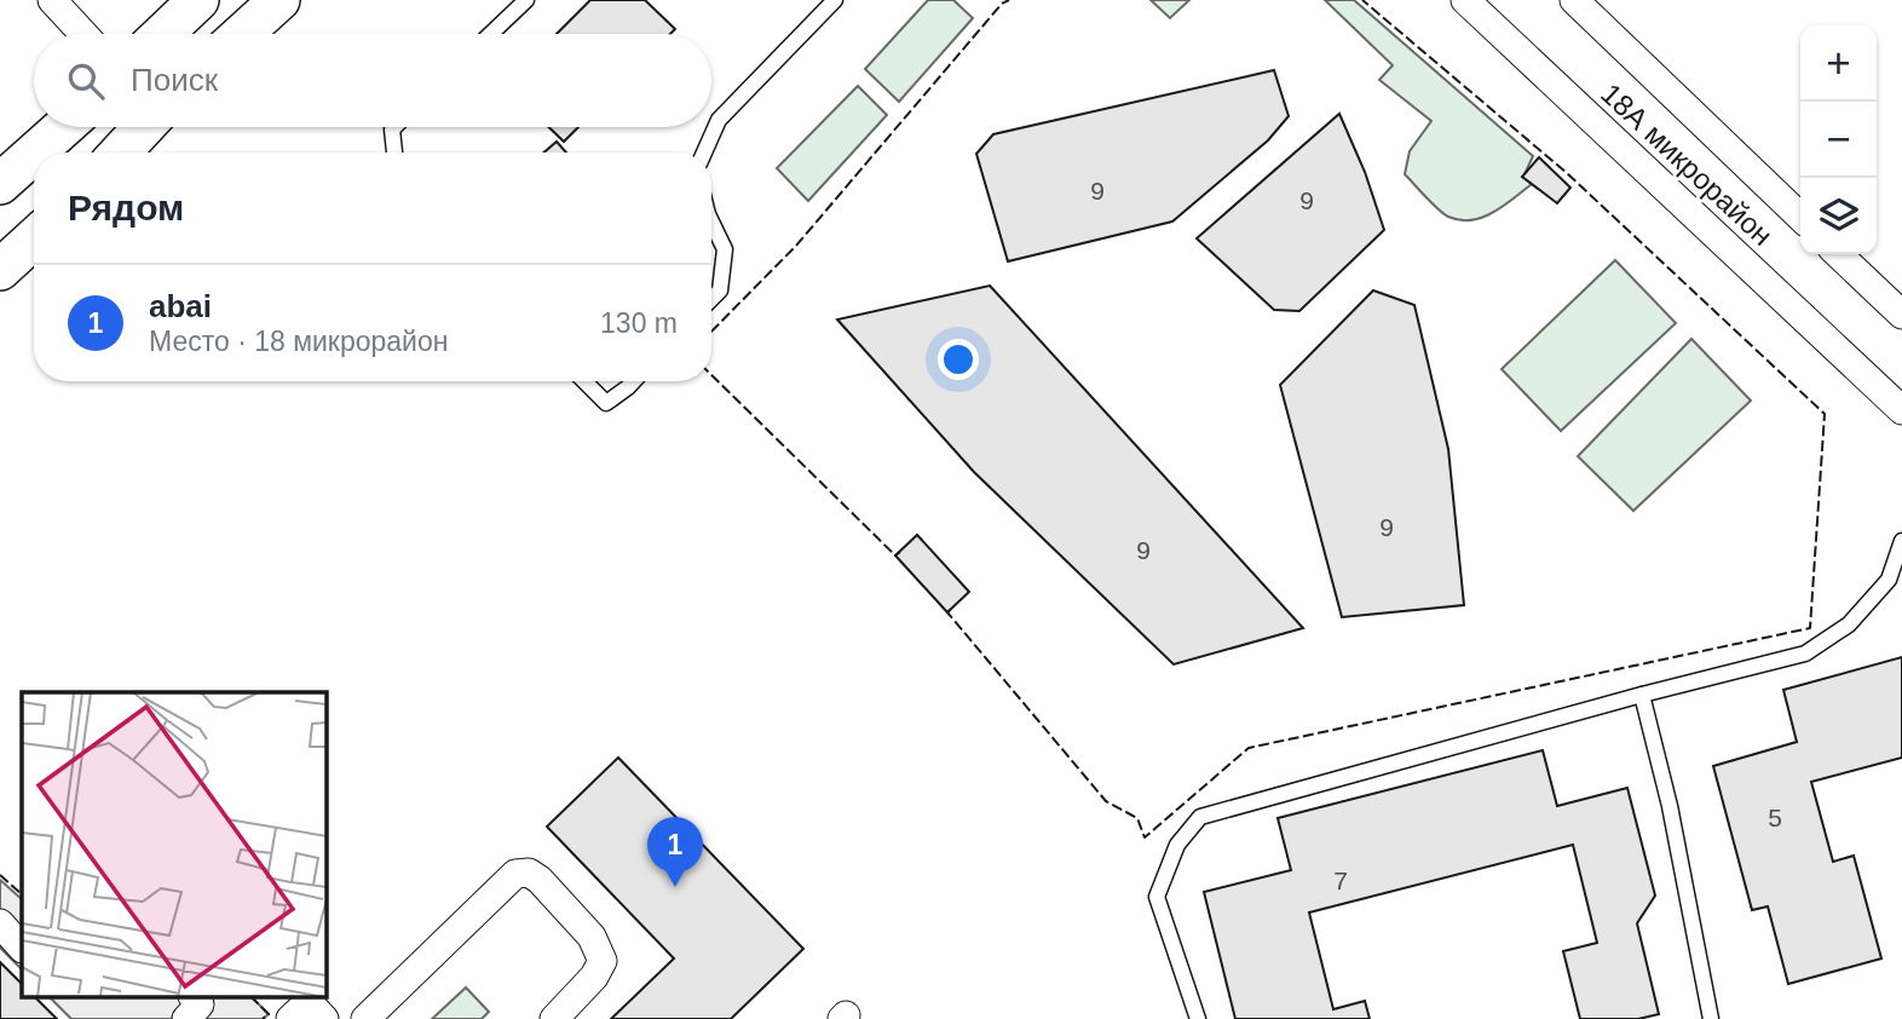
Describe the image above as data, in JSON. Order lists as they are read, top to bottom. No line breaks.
{"streets":{"street":["18А микрорайон"]},"house_numbers":["9","9","9","9","5","7"],"page":{"map_buttons":["+","−"],"search":"Поиск","heading":"Рядом","list":[{"mark":"1","name":"abai","note":"Место · 18 микрорайон","value":"130 m"}],"pins":"1"}}
